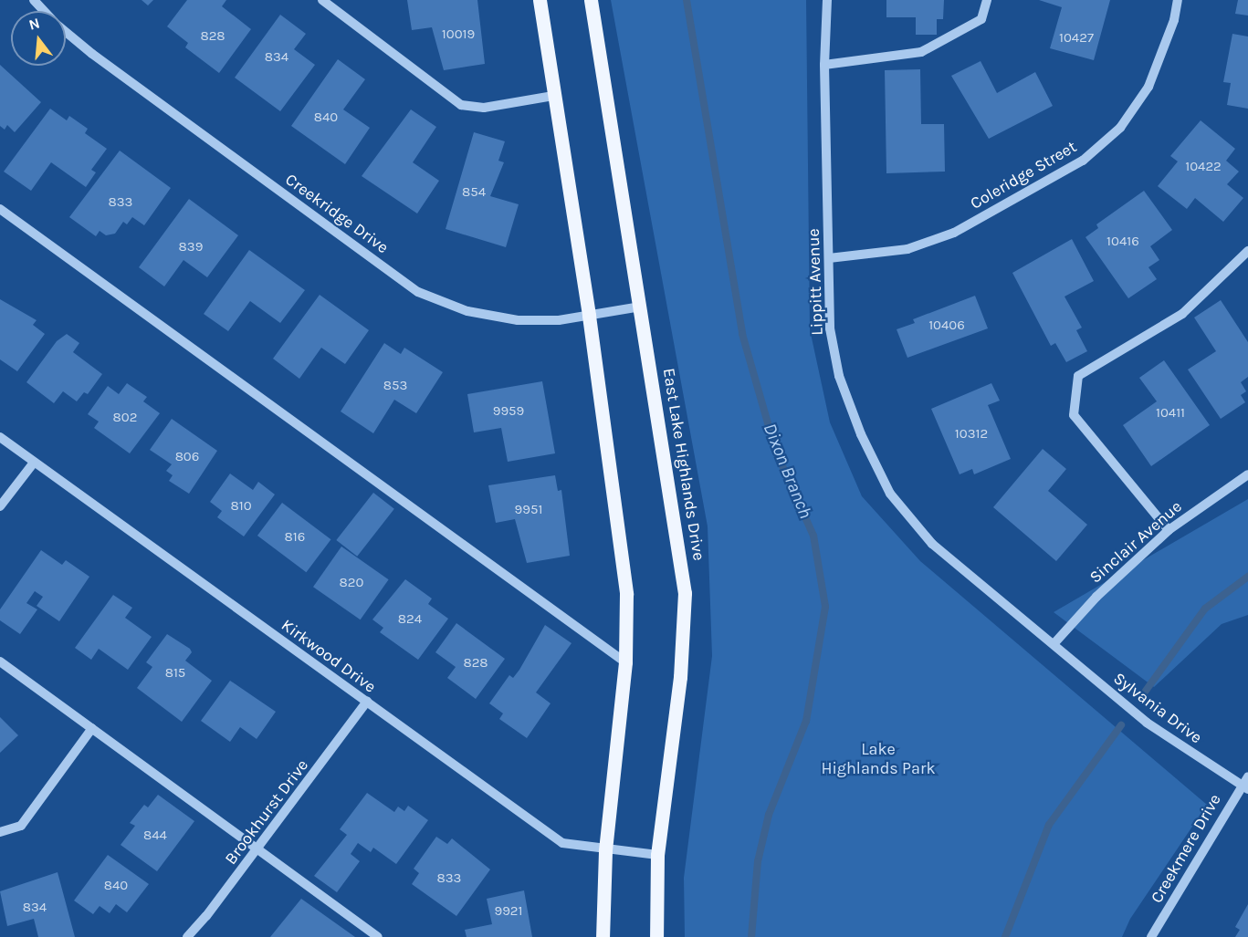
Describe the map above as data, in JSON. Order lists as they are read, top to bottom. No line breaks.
{"streets":{"main road":["East Lake Highlands Drive"],"street":["Coleridge Street","Creekridge Drive","Lippitt Avenue","Sinclair Avenue","Kirkwood Drive","Sylvania Drive","Brookhurst Drive","Creekmere Drive"]},"crossings":[["Coleridge Street","Lippitt Avenue"],["Creekridge Drive","East Lake Highlands Drive"],["Lippitt Avenue","Sinclair Avenue"],["Lippitt Avenue","Sylvania Drive"],["East Lake Highlands Drive","Kirkwood Drive"],["Sinclair Avenue","Sylvania Drive"],["Kirkwood Drive","Brookhurst Drive"],["Sylvania Drive","Creekmere Drive"]],"water":["Dixon Branch"],"parks":["Lake Highlands Park"],"house_numbers":["10019","828","10427","834","840","10422","854","833","10416","839","10406","853","9959","10411","802","10312","806","810","9951","816","820","824","828","815","844","833","840","834","9921"],"north":"top"}
